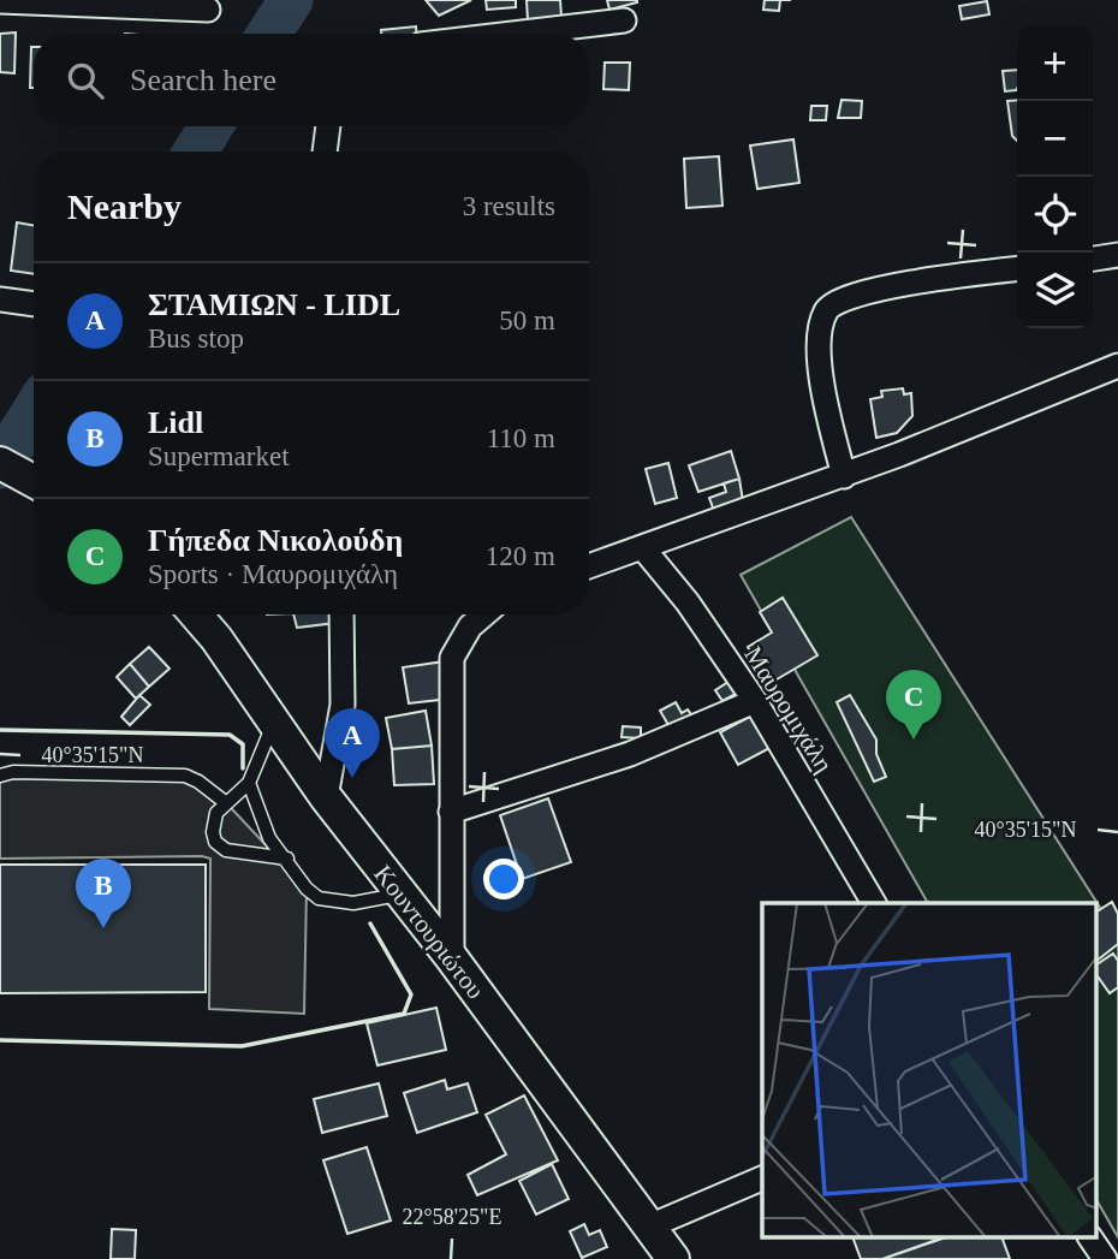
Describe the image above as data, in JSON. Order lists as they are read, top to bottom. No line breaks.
{"streets":{"main road":["Κουντουριώτου"],"street":["Μαυρομιχάλη"]},"page":{"map_buttons":["+","−"],"search":"Search here","heading":["Nearby","3 results"],"list":[{"mark":"A","name":"ΣΤΑΜΙΩΝ - LIDL","note":"Bus stop","value":"50 m"},{"mark":"B","name":"Lidl","note":"Supermarket","value":"110 m"},{"mark":"C","name":"Γήπεδα Νικολούδη","note":"Sports · Μαυρομιχάλη","value":"120 m"}],"pins":["C","A","B"]},"coordinates":["40°35'15\"N","22°58'25\"E"]}
